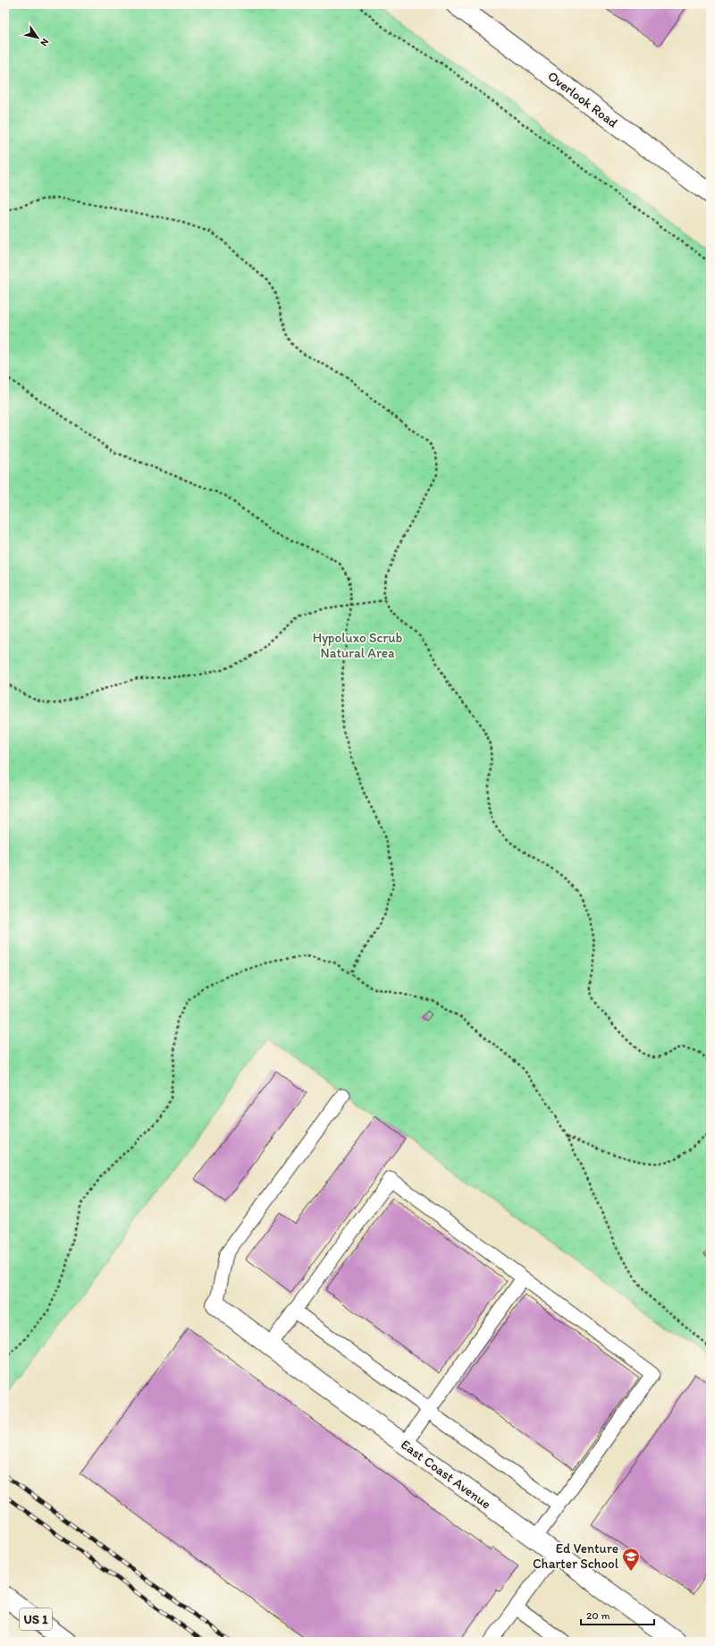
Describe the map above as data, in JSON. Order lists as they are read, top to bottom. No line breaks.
{"streets":{"street":["Overlook Road","East Coast Avenue","US 1"]},"parks":["Hypoluxo Scrub Natural Area"],"places":{"school or university":["Ed Venture Charter School"]},"scale_bar":"20 m","north":"bottom right"}
